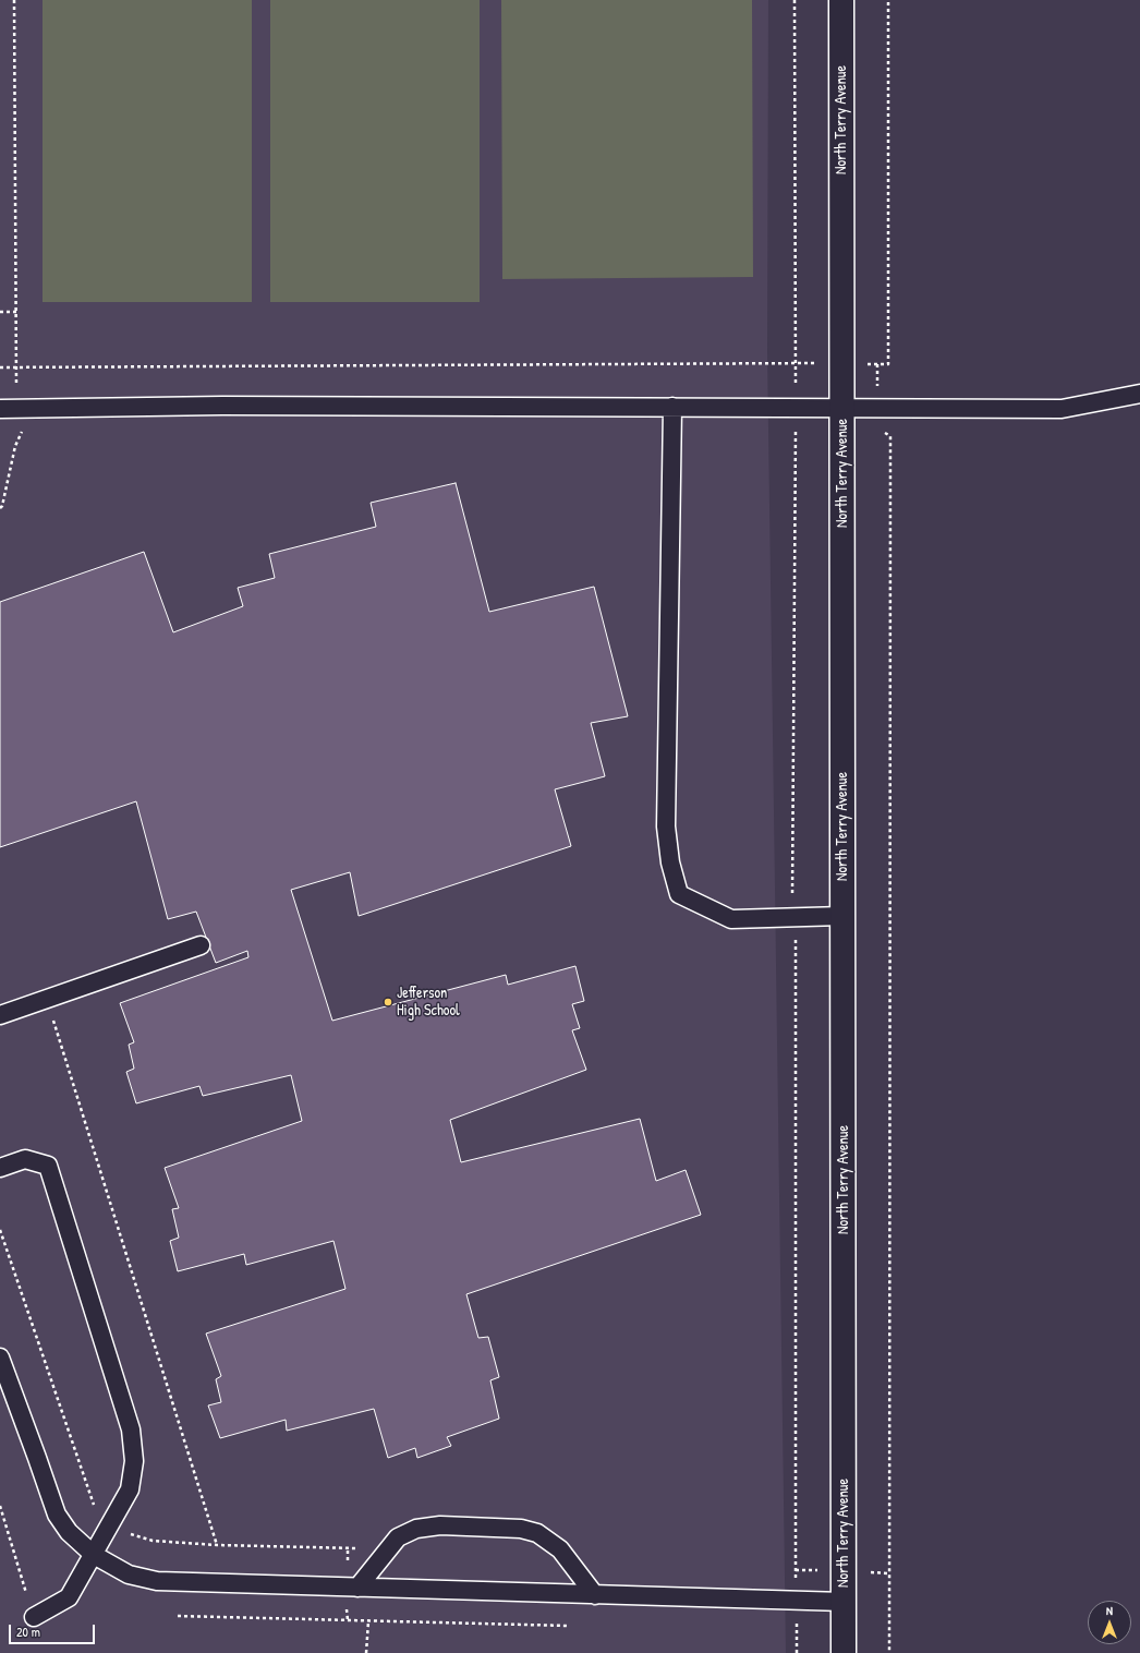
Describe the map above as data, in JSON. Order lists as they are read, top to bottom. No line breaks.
{"streets":{"street":["North Terry Avenue"]},"places":["Jefferson High School"],"scale_bar":"20 m","north":"top"}
